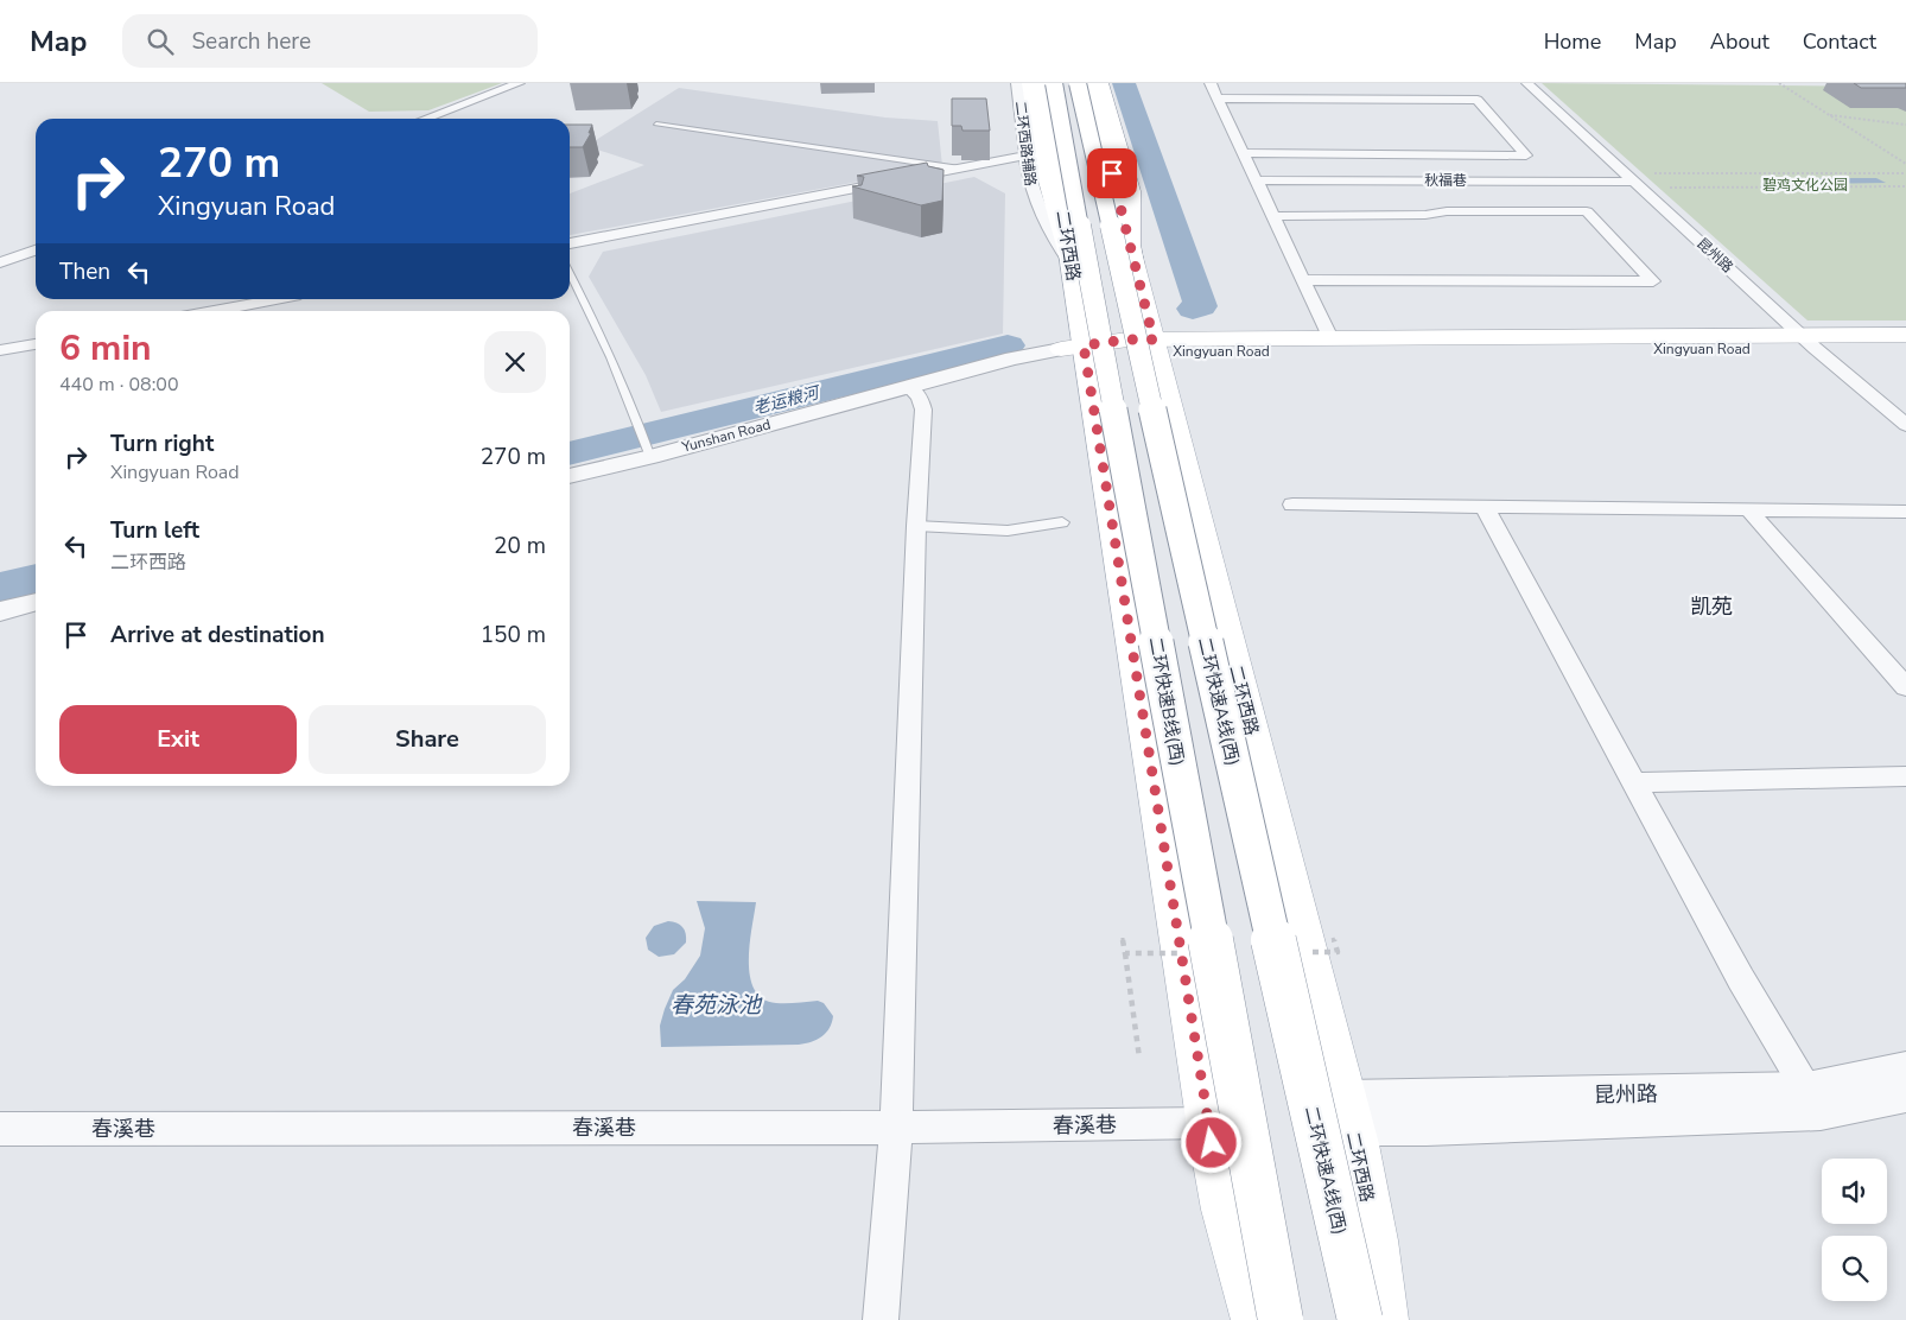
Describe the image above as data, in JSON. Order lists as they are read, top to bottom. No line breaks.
{"streets":{"main road":["二环西路","Xingyuan Road","二环快速B线(西)","二环快速A线(西)"],"street":["二环西路辅路","秋福巷","昆州路","Yunshan Road","春溪巷"]},"crossings":[["秋福巷","昆州路"],["二环西路","昆州路"],["二环西路","Xingyuan Road"],["二环西路","Yunshan Road"],["二环西路","春溪巷"],["昆州路","Xingyuan Road"],["Xingyuan Road","Yunshan Road"]],"districts":["凯苑"],"water":["老运粮河","春苑泳池"],"parks":["碧鸡文化公园"],"page":{"header":"Map","search":"Search here","nav":["Home","Map","About","Contact"],"turn":["270 m","Xingyuan Road"],"then":"Then","heading":["6 min","440 m · 08:00"],"list":[{"name":"Turn right","note":"Xingyuan Road","value":"270 m"},{"name":"Turn left","note":"二环西路","value":"20 m"},{"name":"Arrive at destination","value":"150 m"}],"buttons":["Exit","Share"]}}
